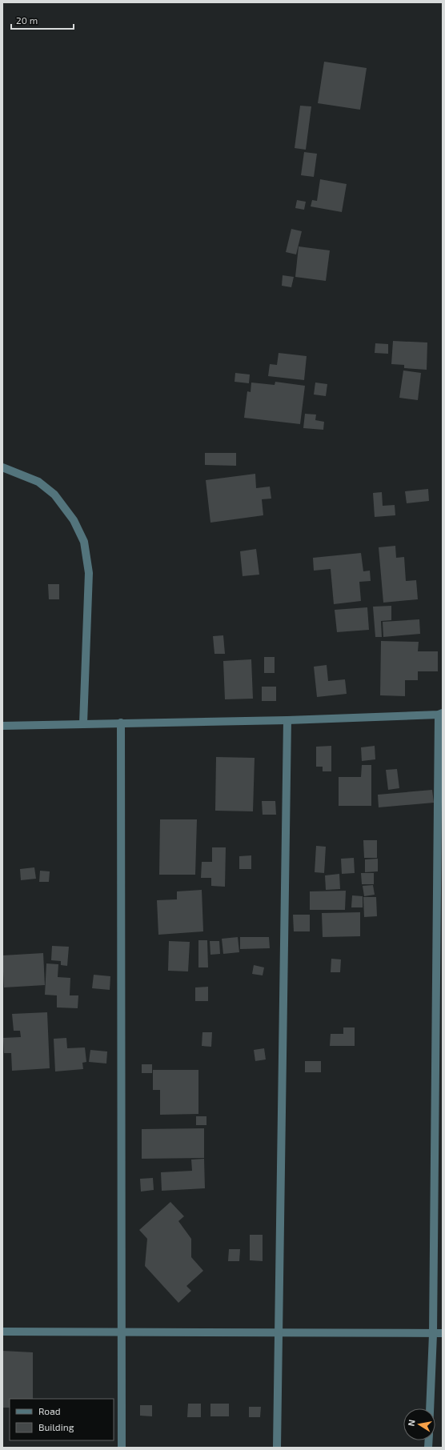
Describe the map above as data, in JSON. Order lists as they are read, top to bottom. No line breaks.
{"legend":["Road","Building"],"scale_bar":"20 m","north":"left"}
